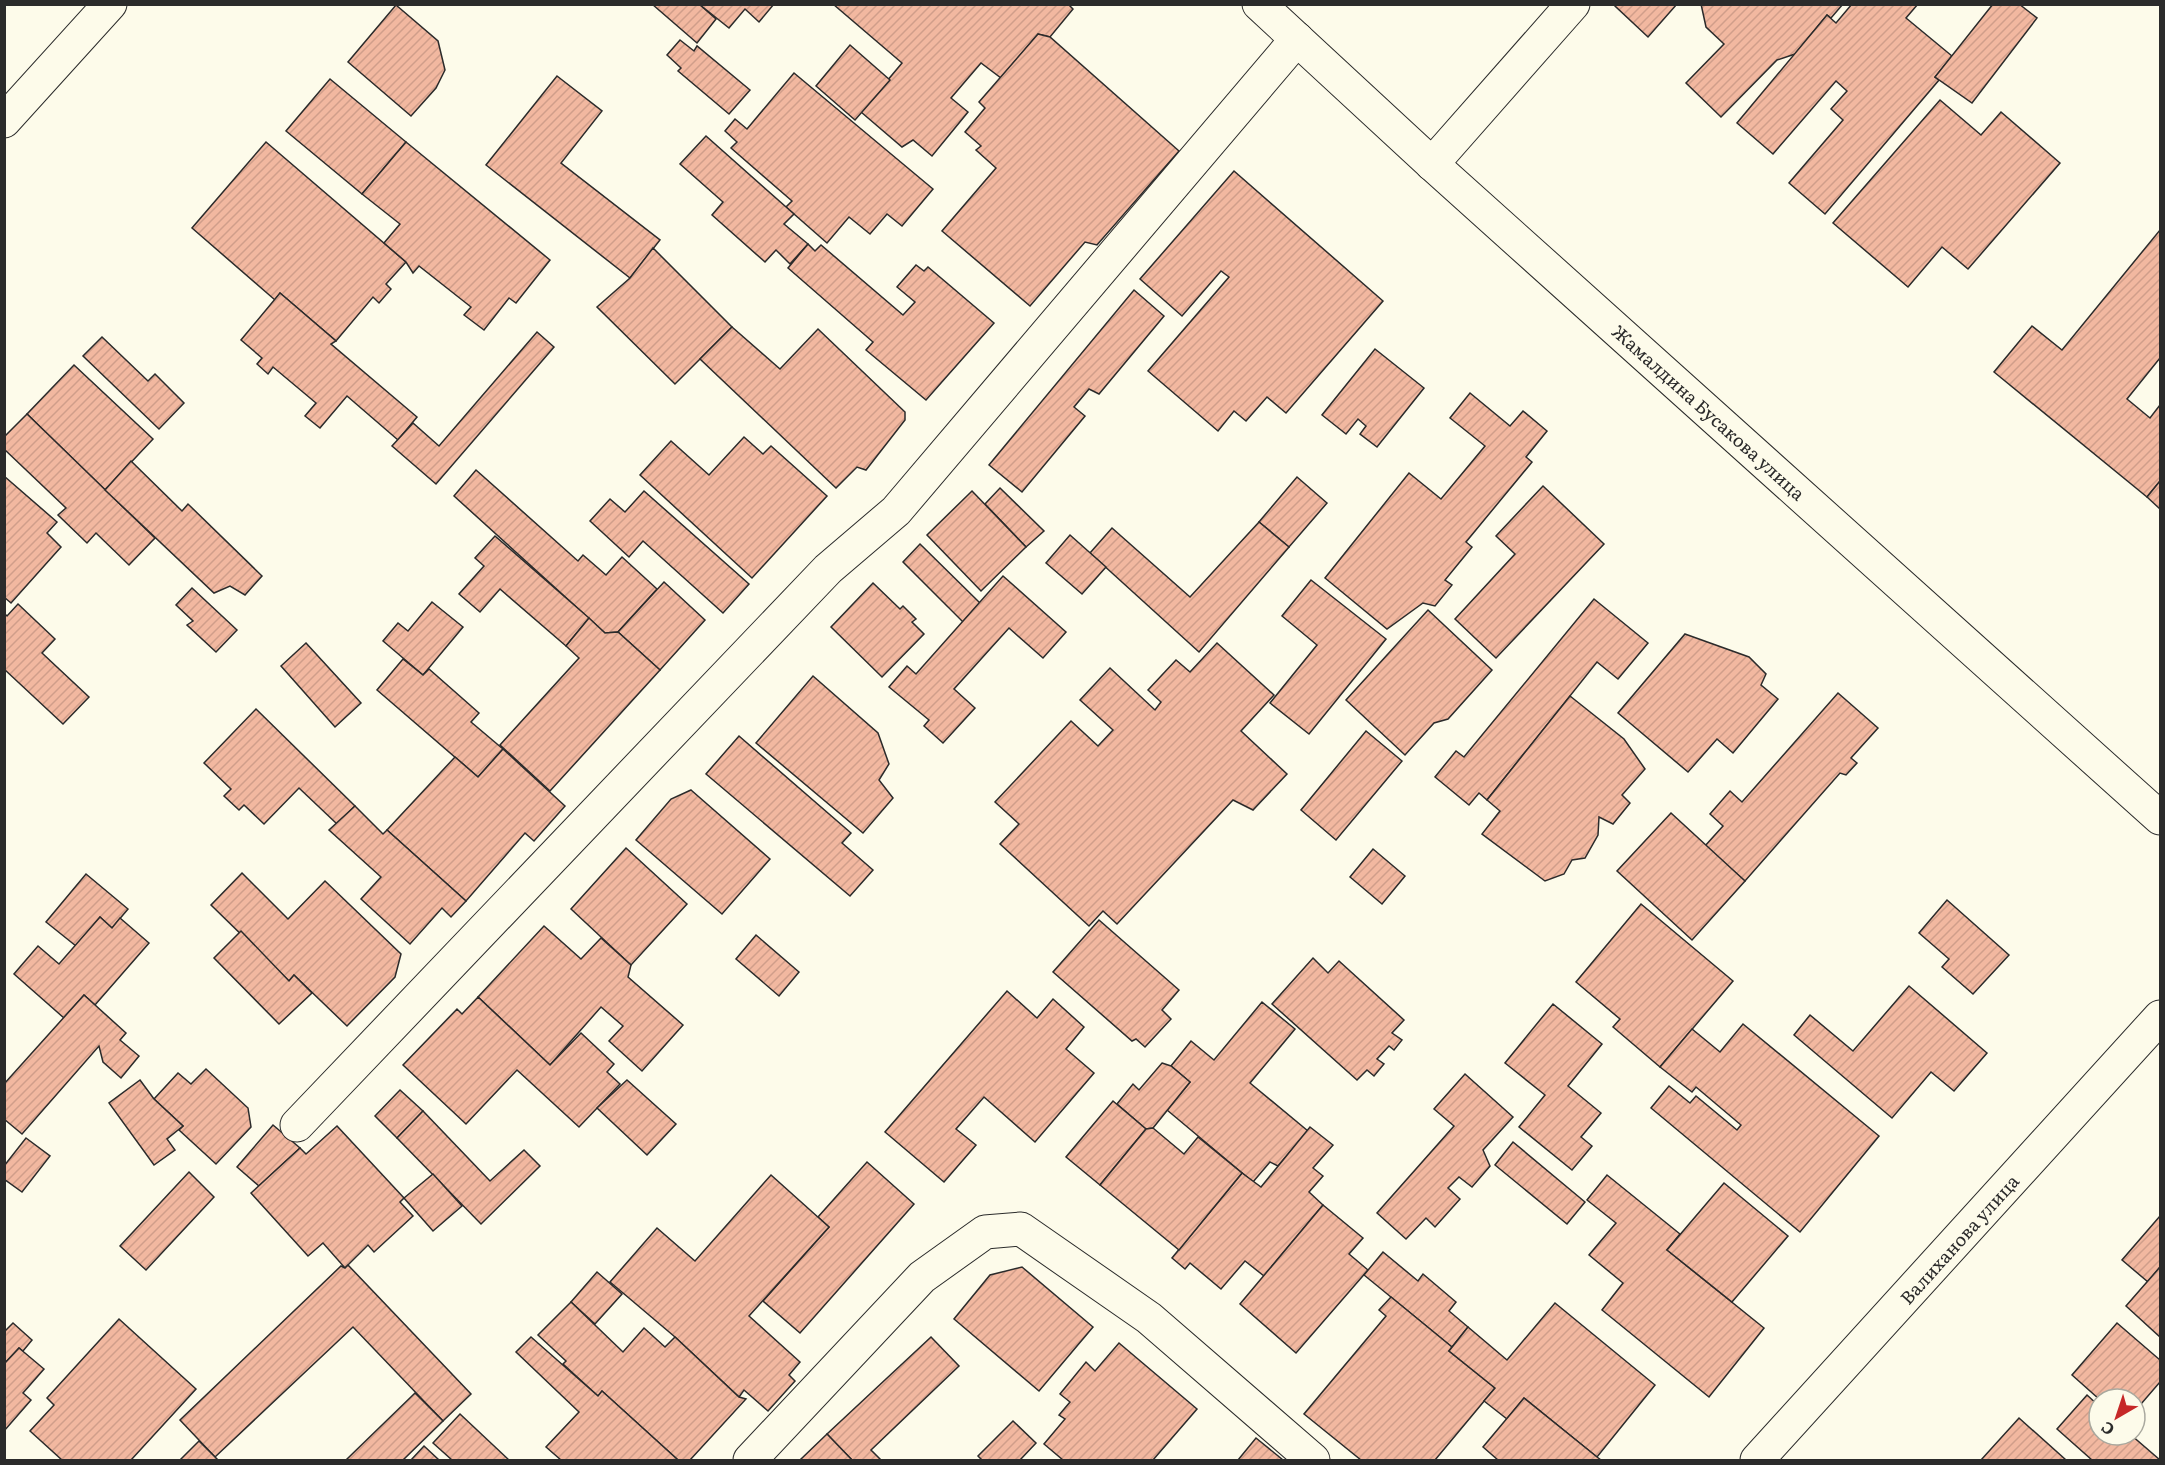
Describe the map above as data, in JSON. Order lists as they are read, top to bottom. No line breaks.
{"streets":{"street":["Жамалдина Бусакова улица","Валиханова улица"]},"north":"bottom left"}
